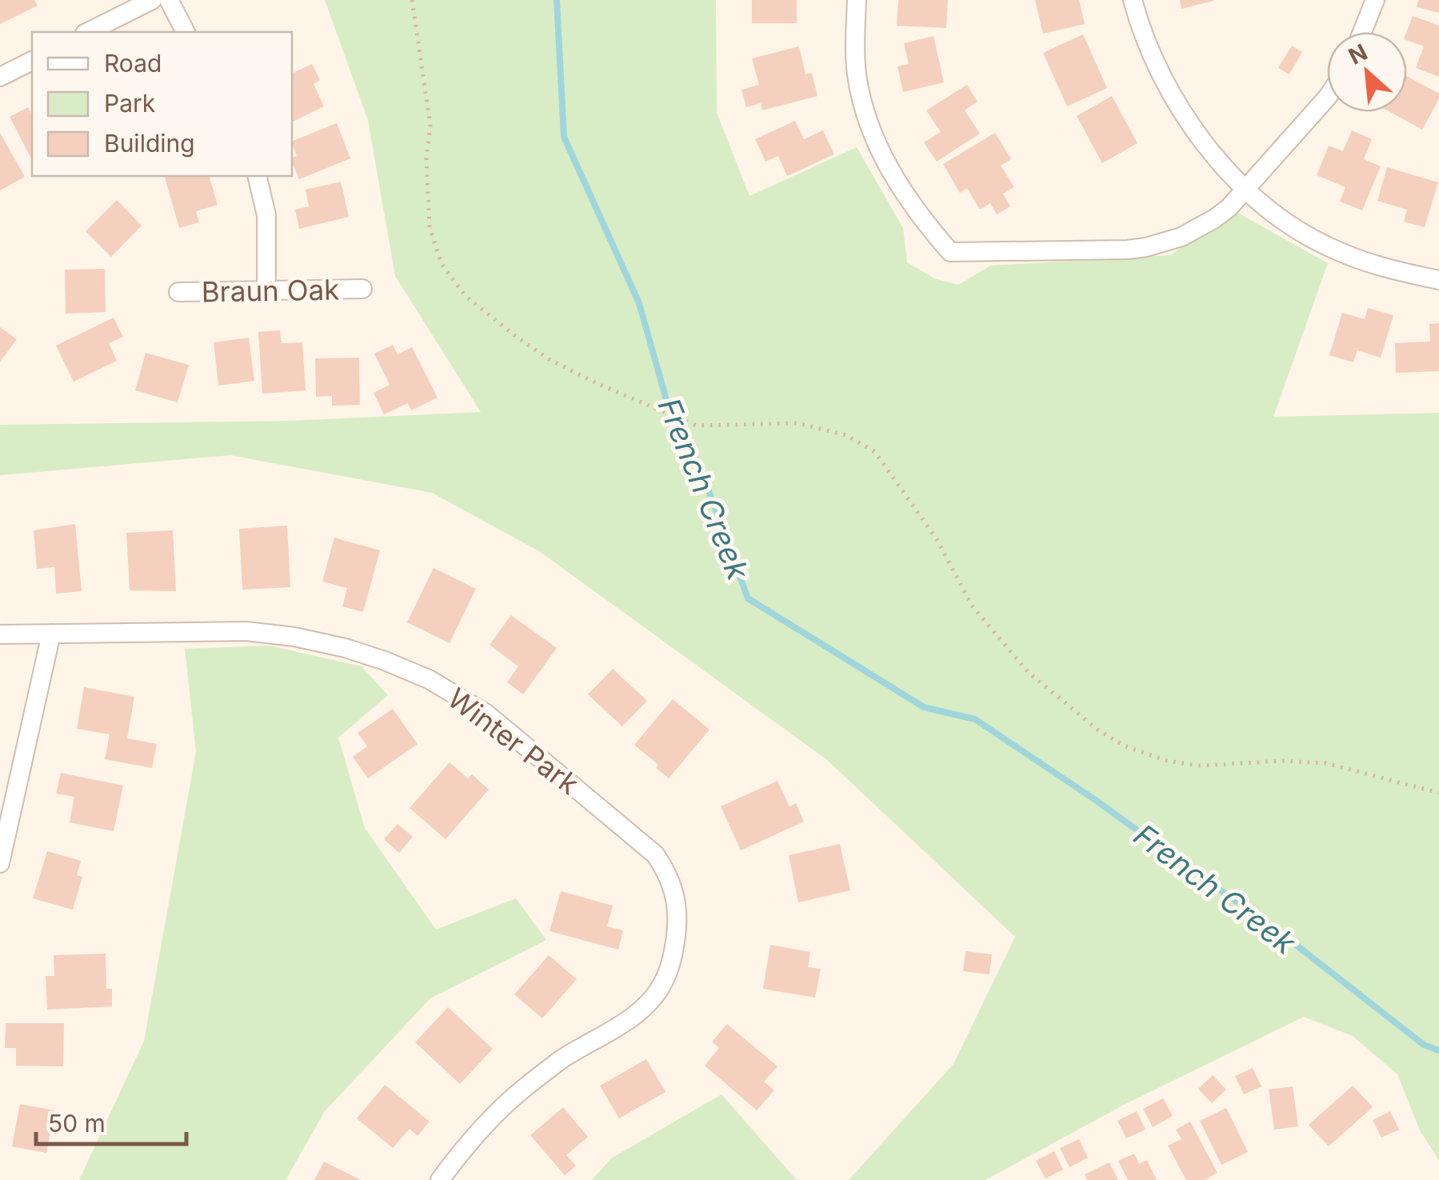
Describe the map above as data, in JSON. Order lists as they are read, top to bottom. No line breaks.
{"streets":{"street":["Braun Oak","Winter Park"]},"water":["French Creek"],"legend":["Road","Park","Building"],"scale_bar":"50 m","north":"top left"}
